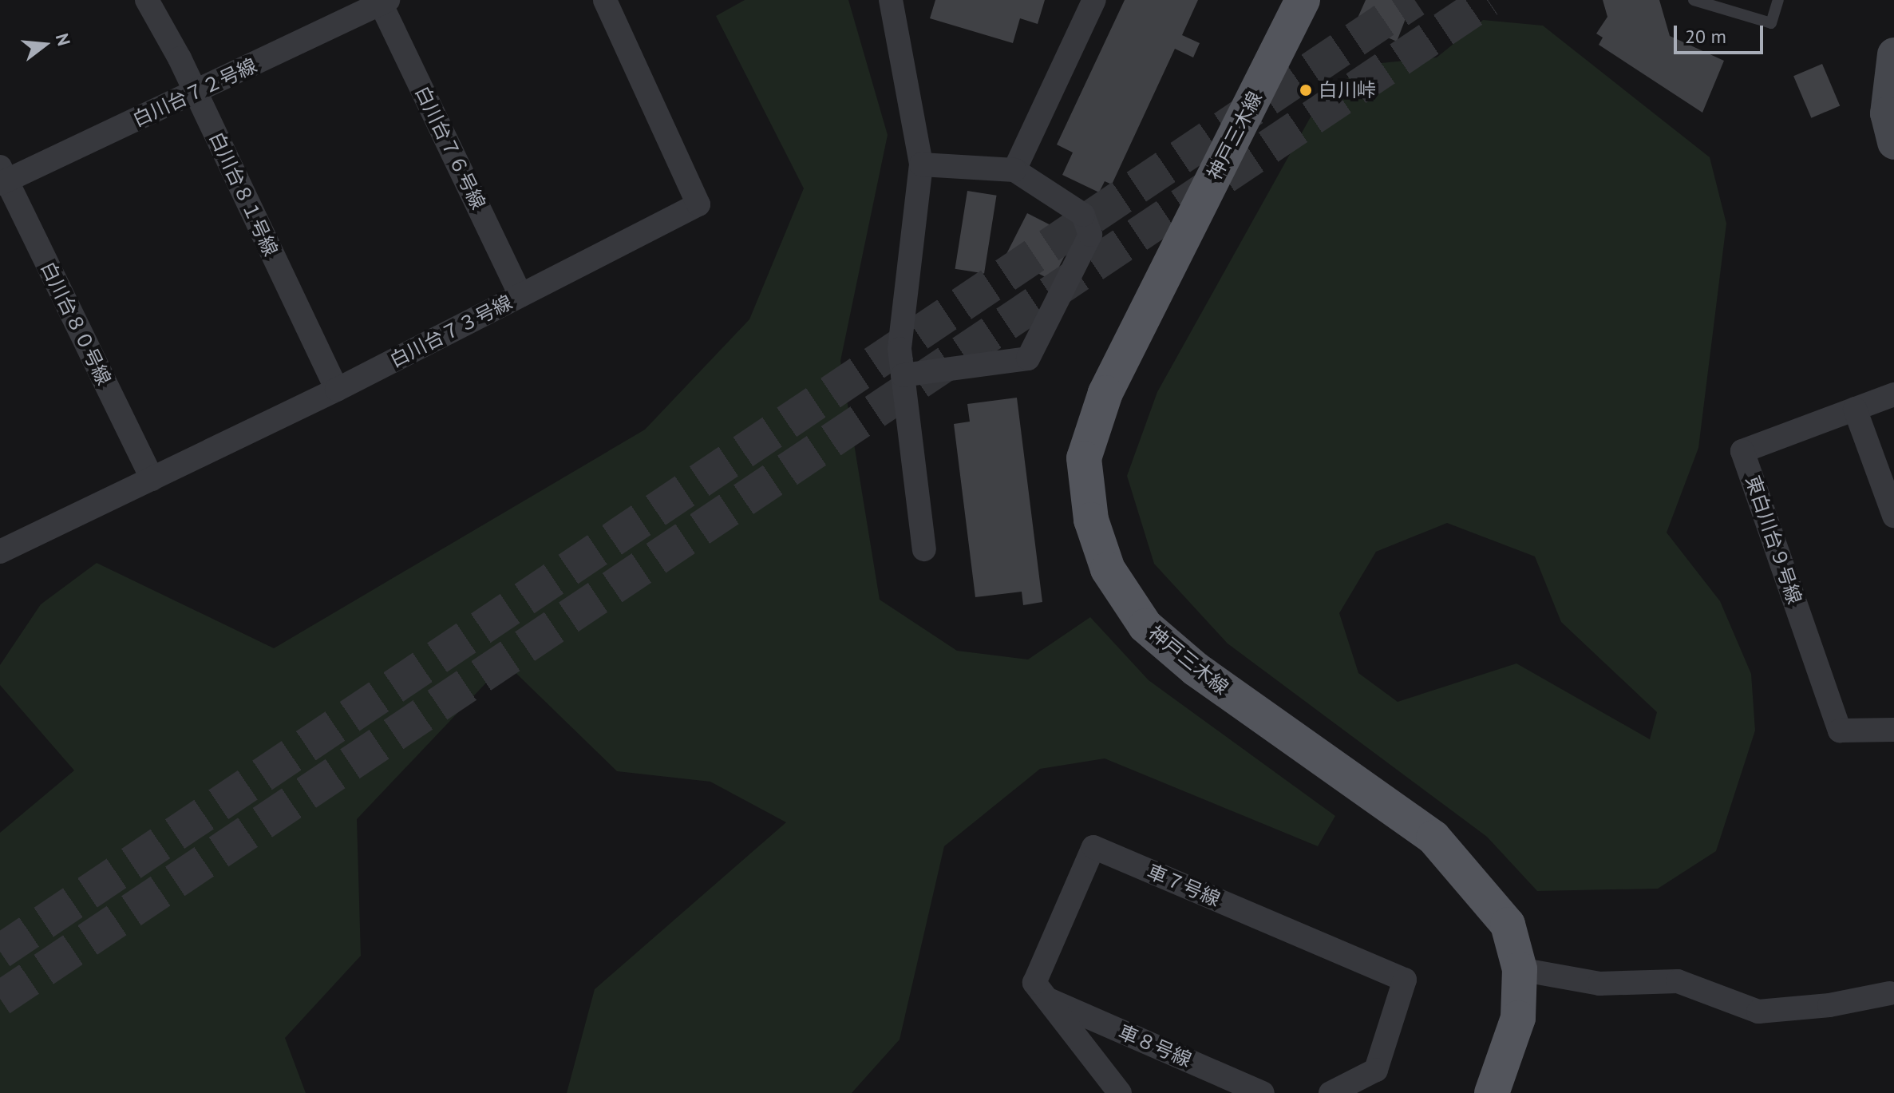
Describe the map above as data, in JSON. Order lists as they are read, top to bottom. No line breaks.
{"streets":{"main road":["神戸三木線"],"street":["白川台７２号線","白川台７６号線","白川台８１号線","白川台８０号線","白川台７３号線","東白川台９号線","車７号線","車８号線"]},"crossings":[["白川台７２号線","白川台７６号線"],["白川台７２号線","白川台８１号線"],["白川台７２号線","白川台８０号線"],["白川台７６号線","白川台７３号線"],["白川台８１号線","白川台７３号線"],["白川台８０号線","白川台７３号線"],["車７号線","車８号線"]],"places":["白川峠"],"scale_bar":"20 m","north":"right"}
